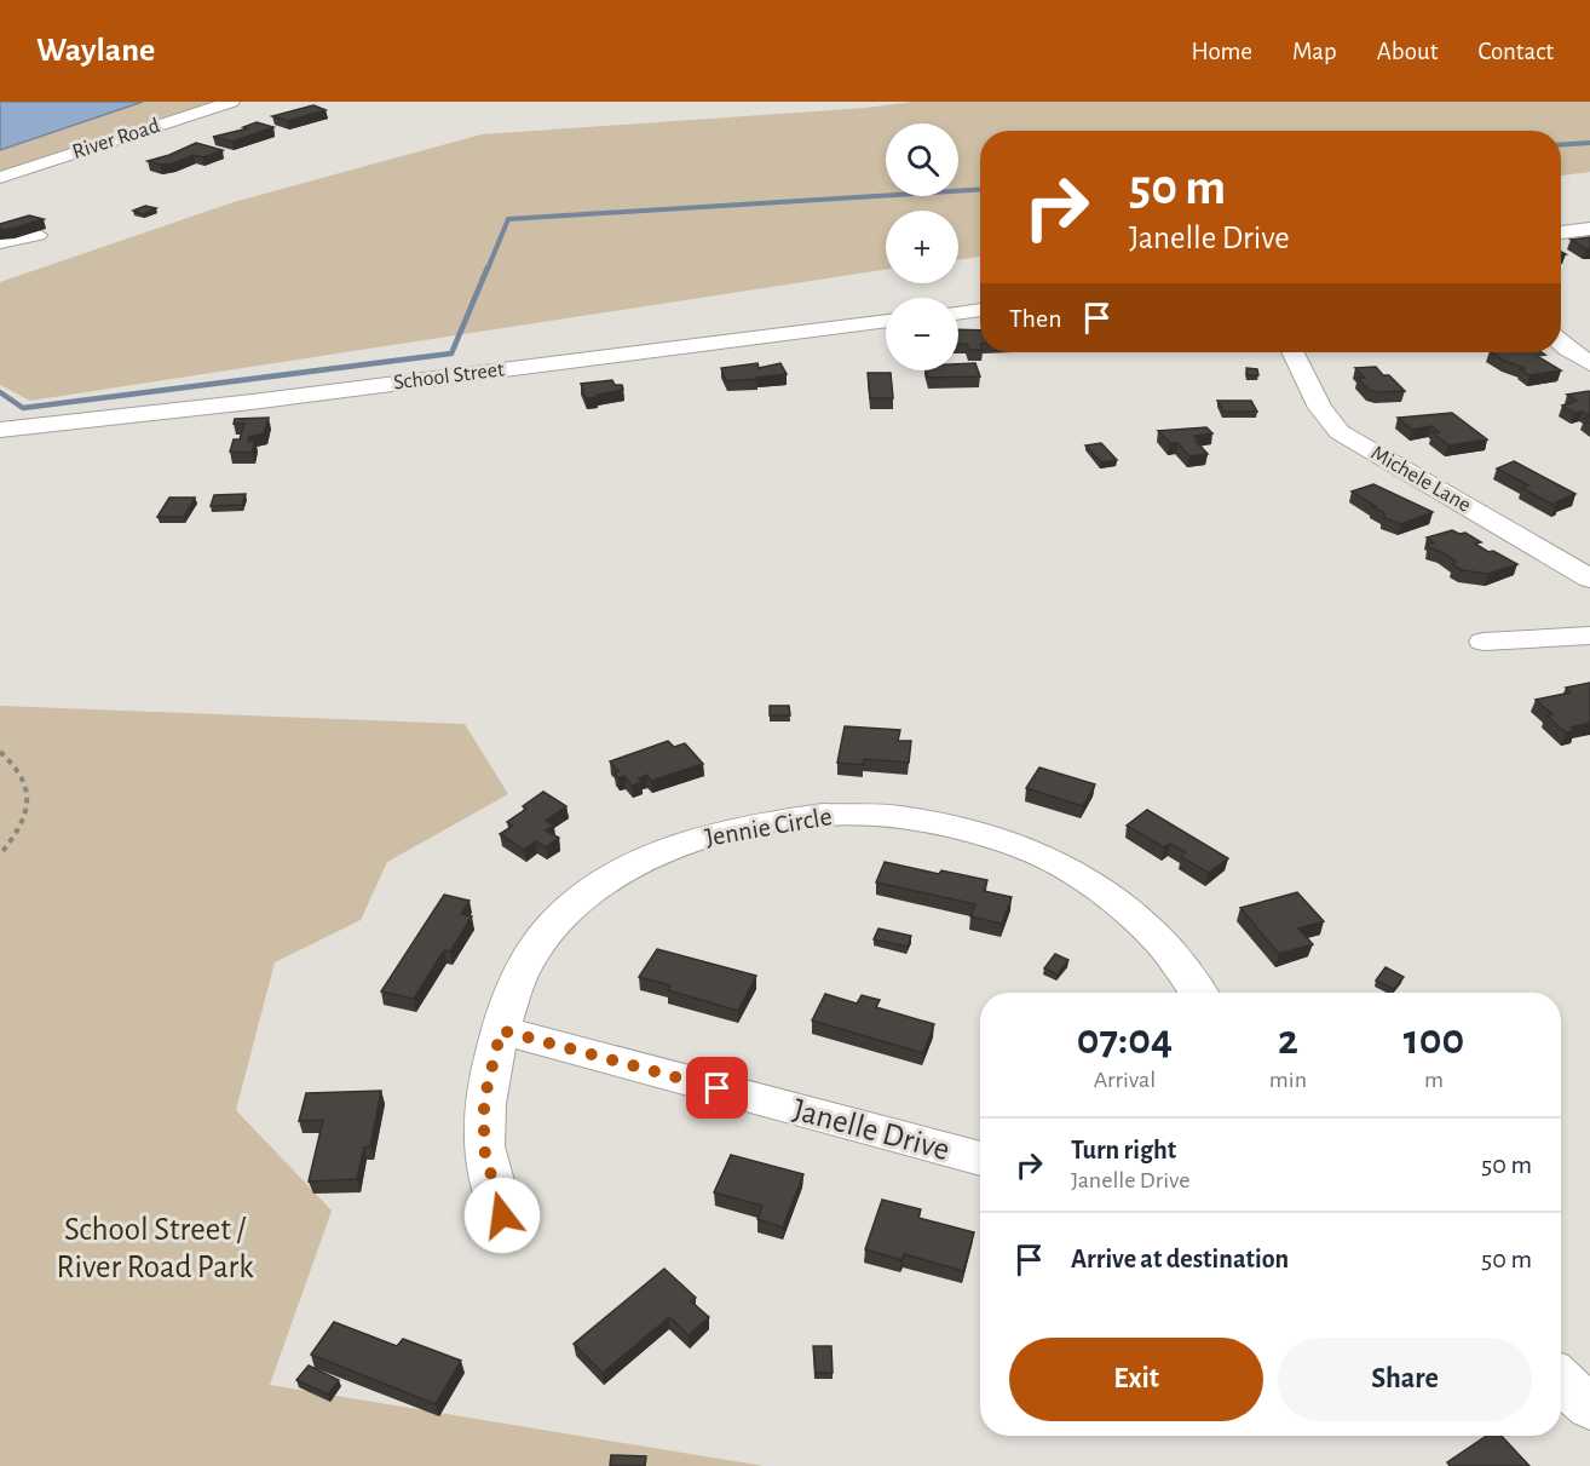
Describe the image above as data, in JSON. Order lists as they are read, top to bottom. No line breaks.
{"streets":{"street":["River Road","School Street","Michele Lane","Jennie Circle","Janelle Drive"]},"crossings":[["Jennie Circle","Janelle Drive"]],"parks":["School Street / River Road Park"],"page":{"header":"Waylane","nav":["Home","Map","About","Contact"],"map_buttons":["+","−"],"turn":["50 m","Janelle Drive"],"then":"Then","eta":["07:04","Arrival","2","min","100","m"],"list":[{"name":"Turn right","note":"Janelle Drive","value":"50 m"},{"name":"Arrive at destination","value":"50 m"}],"buttons":["Exit","Share"]}}
